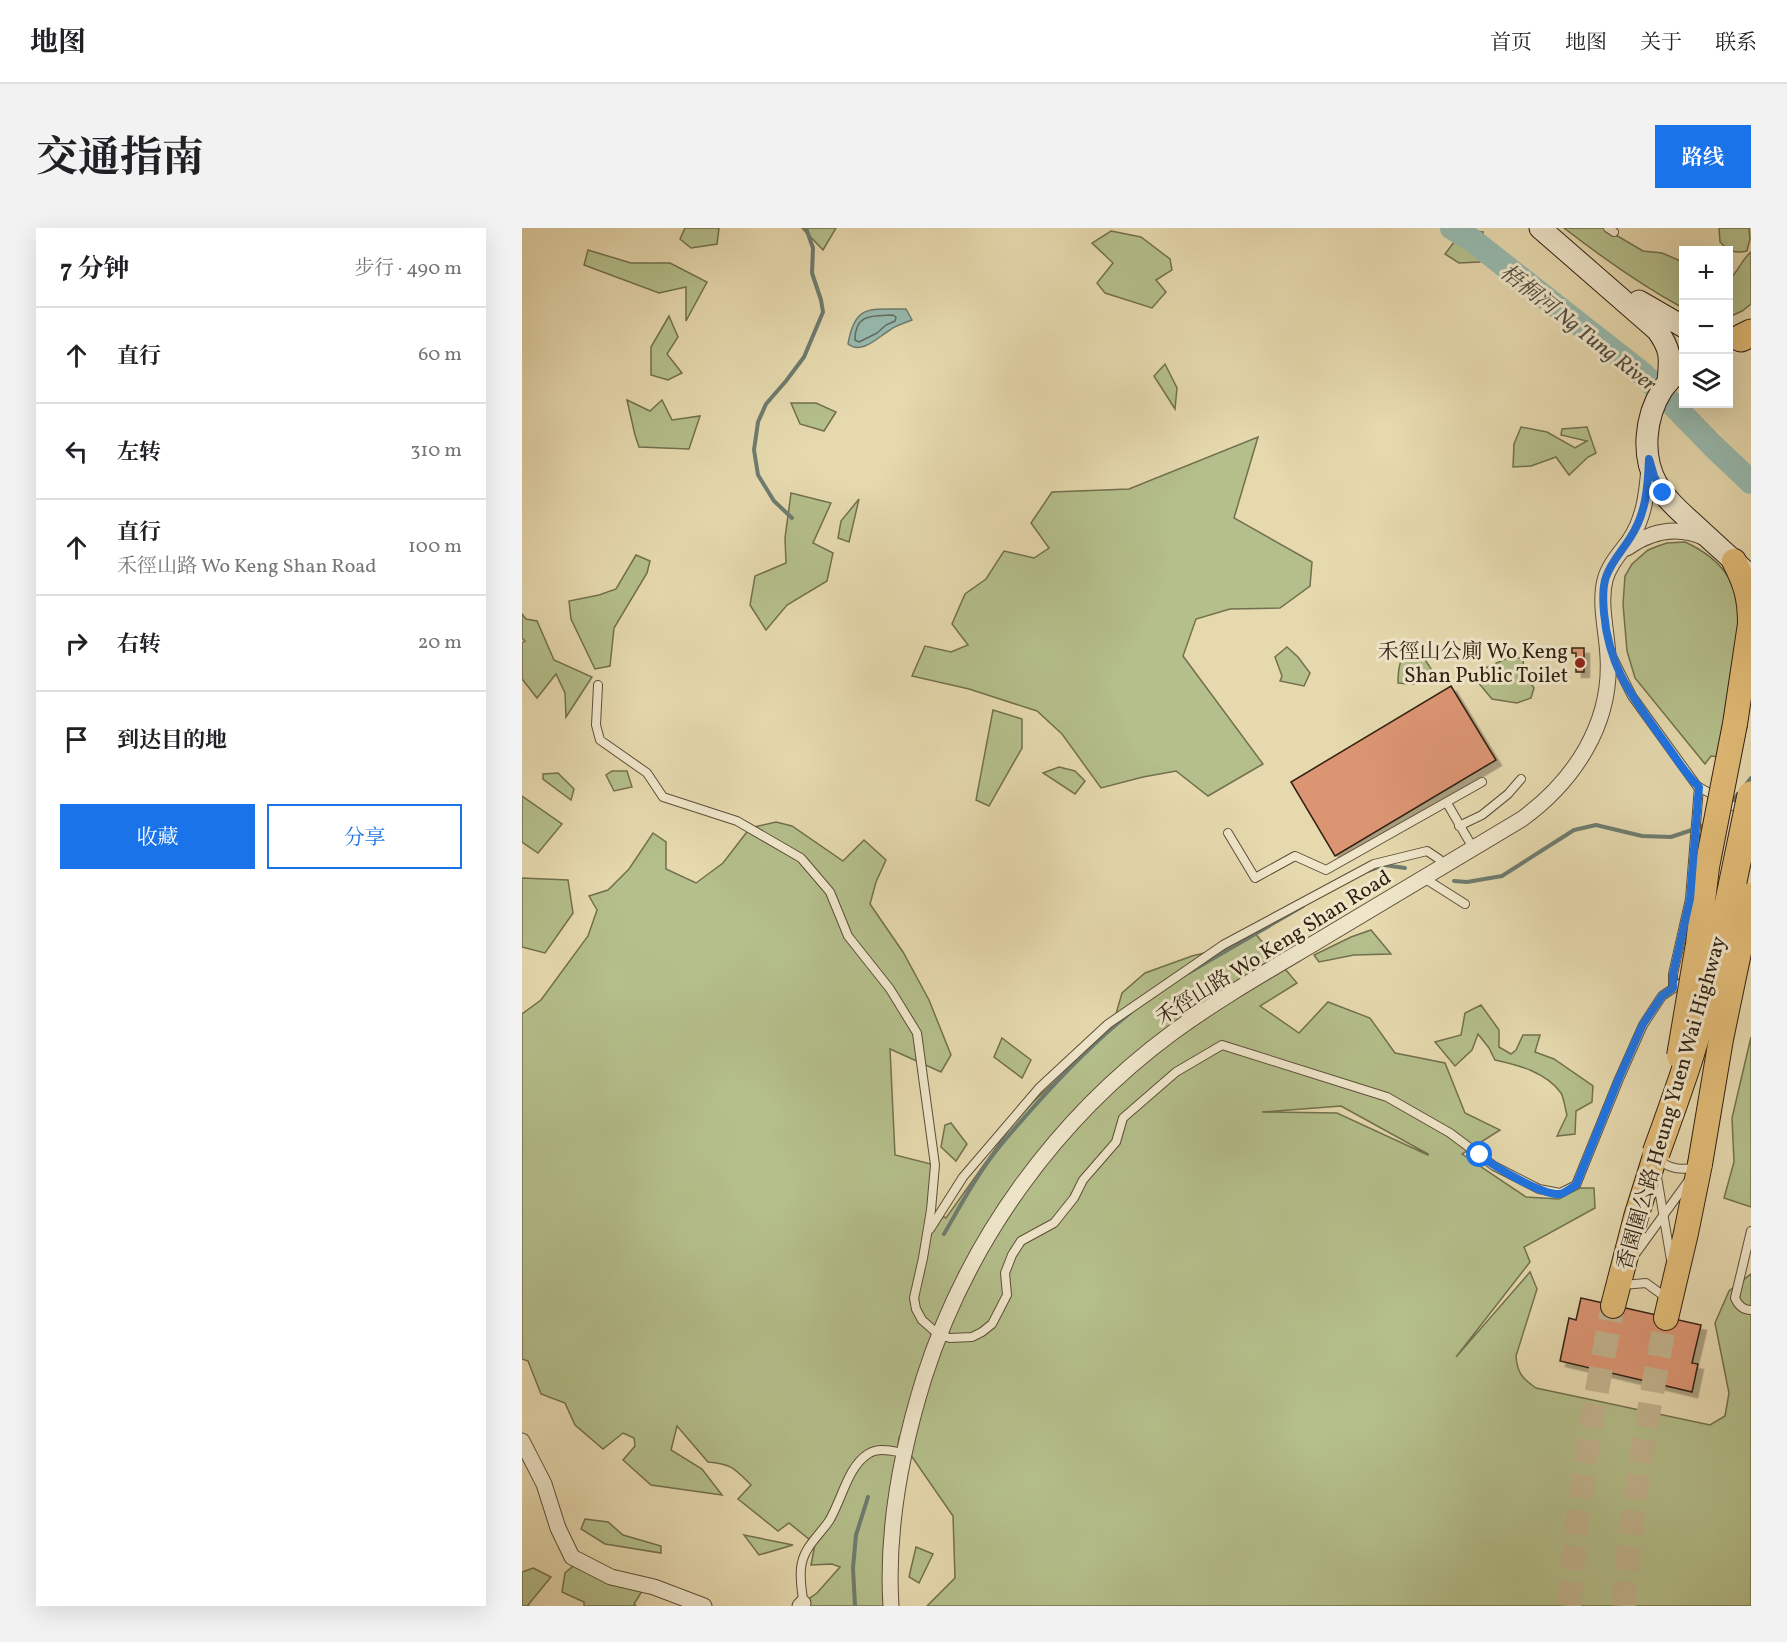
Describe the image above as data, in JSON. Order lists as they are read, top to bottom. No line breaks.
{"streets":{"highway":["香園圍公路 Heung Yuen Wai Highway"],"street":["禾徑山路 Wo Keng Shan Road"]},"water":["梧桐河 Ng Tung River"],"places":["禾徑山公廁 Wo Keng Shan Public Toilet"],"page":{"header":"地图","nav":["首页","地图","关于","联系"],"title":"交通指南","buttons":["路线",["收藏","分享"]],"heading":["7 分钟","步行 · 490 m"],"map_buttons":["+","−"],"list":[["直行","60 m"],["左转","310 m"],["直行","禾徑山路 Wo Keng Shan Road","100 m"],["右转","20 m"],"到达目的地"]}}
